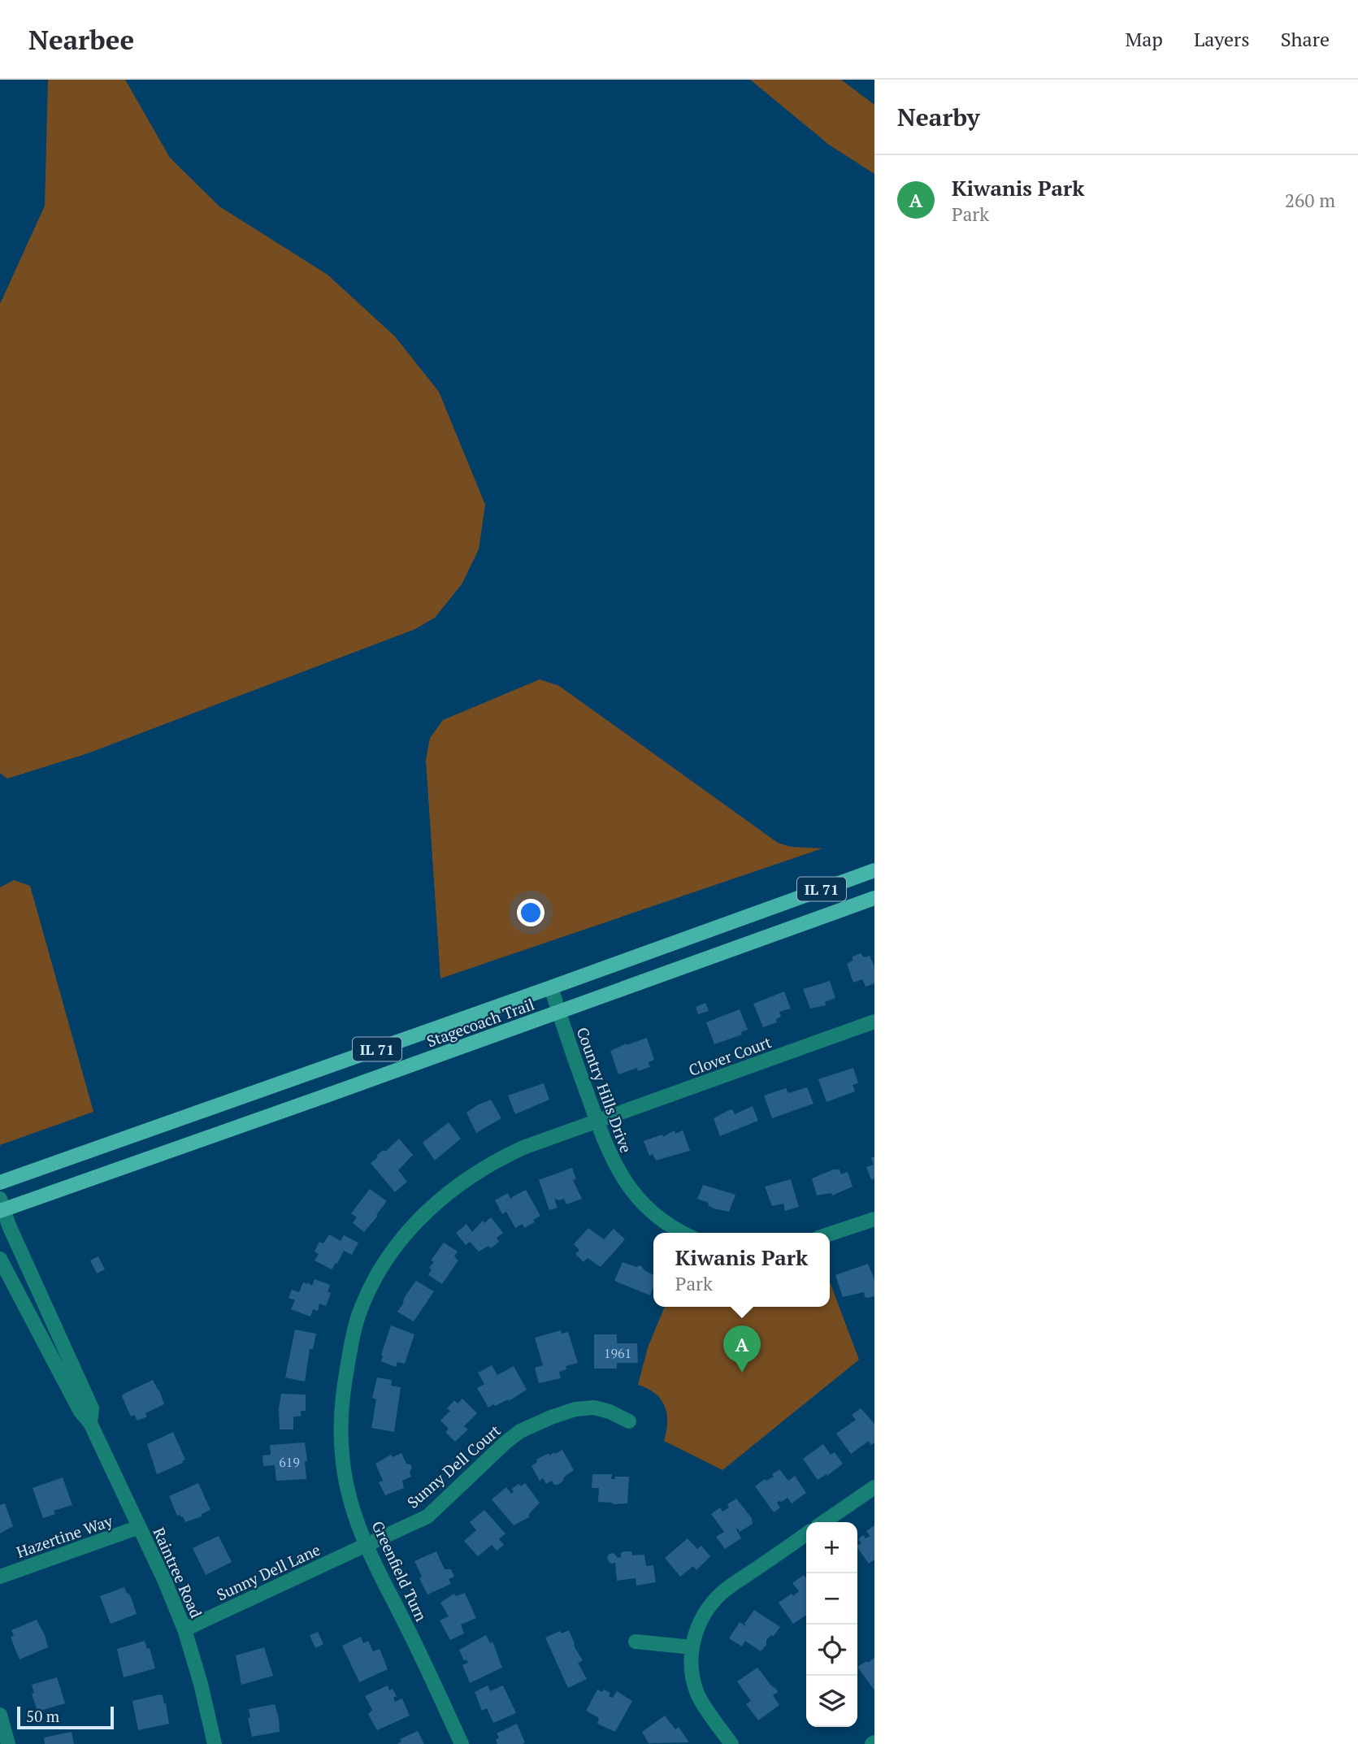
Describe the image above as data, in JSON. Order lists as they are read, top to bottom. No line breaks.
{"streets":{"main road":["IL 71","Stagecoach Trail"],"street":["Clover Court","Country Hills Drive","Sunny Dell Court","Hazertine Way","Greenfield Turn","Sunny Dell Lane","Raintree Road"]},"crossings":[["Stagecoach Trail","Country Hills Drive"],["Stagecoach Trail","Raintree Road"],["Clover Court","Country Hills Drive"],["Clover Court","Greenfield Turn"],["Country Hills Drive","Greenfield Turn"],["Sunny Dell Court","Greenfield Turn"],["Sunny Dell Court","Sunny Dell Lane"],["Hazertine Way","Raintree Road"],["Greenfield Turn","Sunny Dell Lane"],["Sunny Dell Lane","Raintree Road"]],"house_numbers":["1961","619"],"scale_bar":"50 m","page":{"header":"Nearbee","nav":["Map","Layers","Share"],"heading":"Nearby","list":[{"mark":"A","name":"Kiwanis Park","note":"Park","value":"260 m"}],"popup":["Kiwanis Park","Park"],"pins":"A","map_buttons":["+","−"],"scale":"50 m"}}
